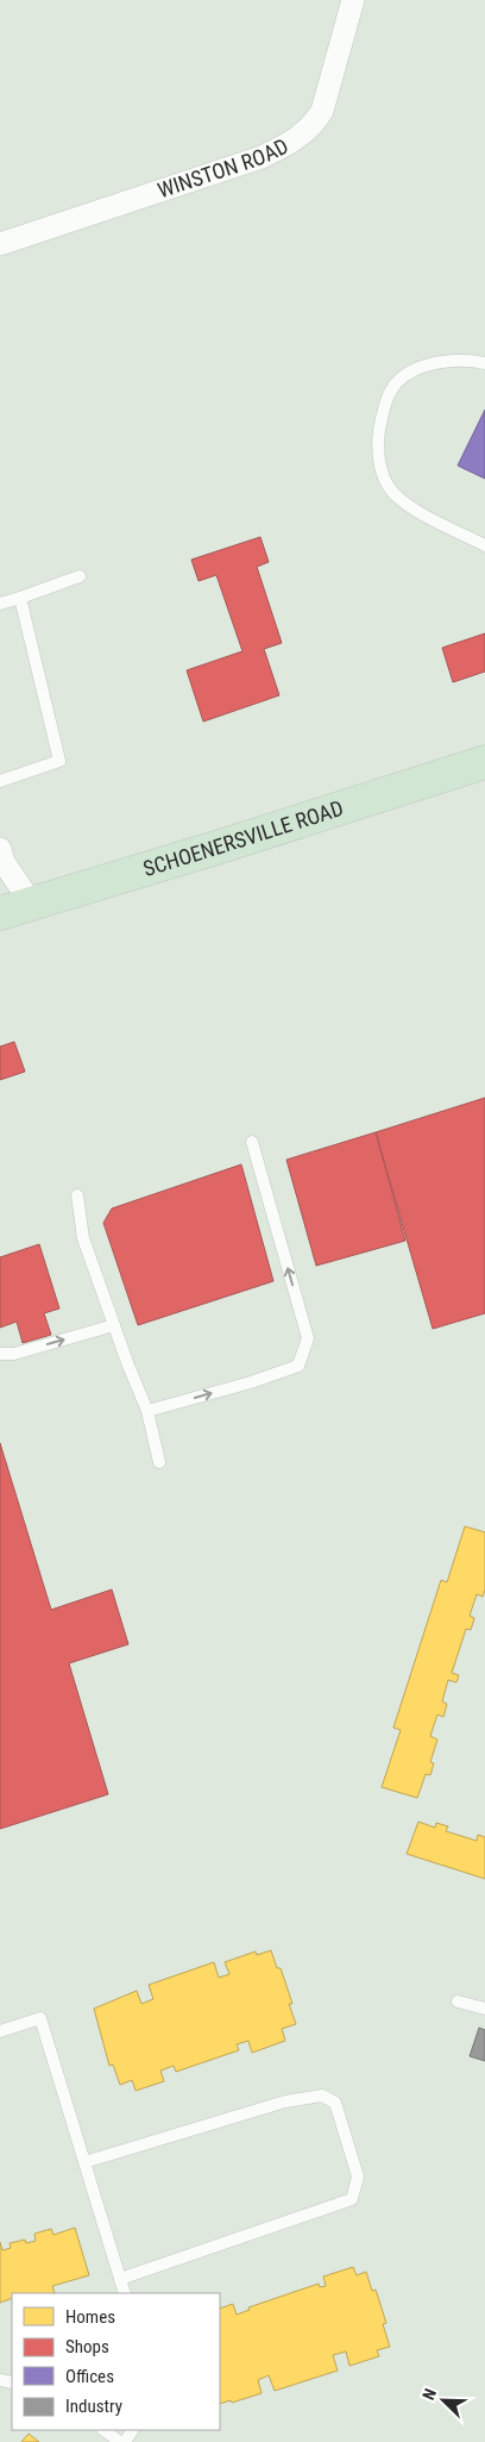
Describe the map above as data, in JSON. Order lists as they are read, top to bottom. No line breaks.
{"streets":{"main road":["SCHOENERSVILLE ROAD"],"street":["WINSTON ROAD"]},"legend":["Homes","Shops","Offices","Industry"],"north":"top left"}
